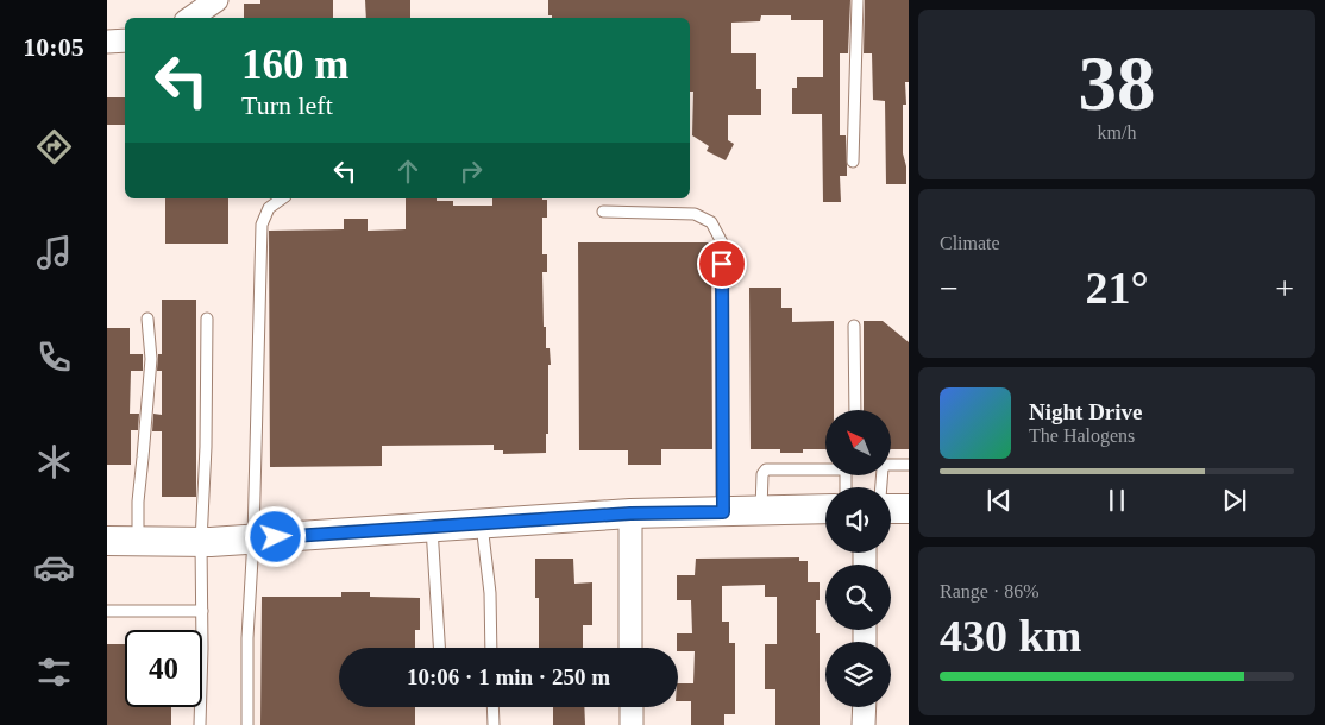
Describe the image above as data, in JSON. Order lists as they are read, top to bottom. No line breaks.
{"north":"top left","page":{"tabs":"10:05","tile":[["38","km/h"],"Climate",["Range · 86%","430 km"]],"turn":["160 m","Turn left"],"heat":["−","21°","+"],"song":["Night Drive","The Halogens"],"limit":"40","trip":"10:06 · 1 min · 250 m"}}
